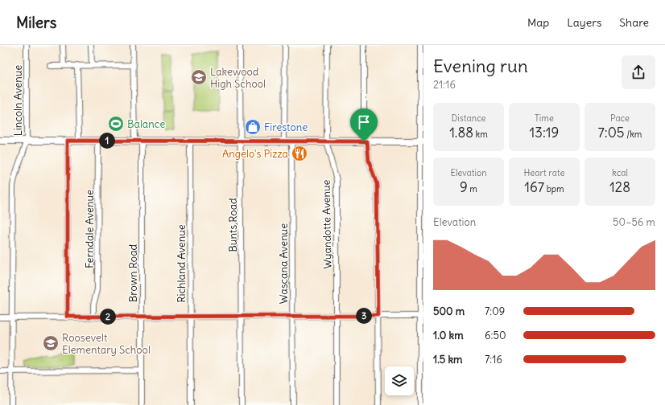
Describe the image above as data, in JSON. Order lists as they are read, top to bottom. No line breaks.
{"streets":{"street":["Lincoln Avenue","Wyandotte Avenue","Bunts Road","Ferndale Avenue","Richland Avenue","Wascana Avenue","Brown Road"]},"places":{"school or university":["Lakewood High School","Roosevelt Elementary School"],"sports":["Balance"],"shop":["Firestone"],"restaurant":["Angelo's Pizza"]},"page":{"header":"Milers","nav":["Map","Layers","Share"],"heading":["Evening run","21:16"],"stats":[["Distance","1.88 km"],["Time","13:19"],["Pace","7:05 /km"],["Elevation","9 m"],["Heart rate","167 bpm"],["kcal","128"]],"pins":["1","3","2"],"chart":["Elevation","50–56 m"],"list":[{"name":"500 m","note":"7:09"},{"name":"1.0 km","note":"6:50"},{"name":"1.5 km","note":"7:16"}]}}
